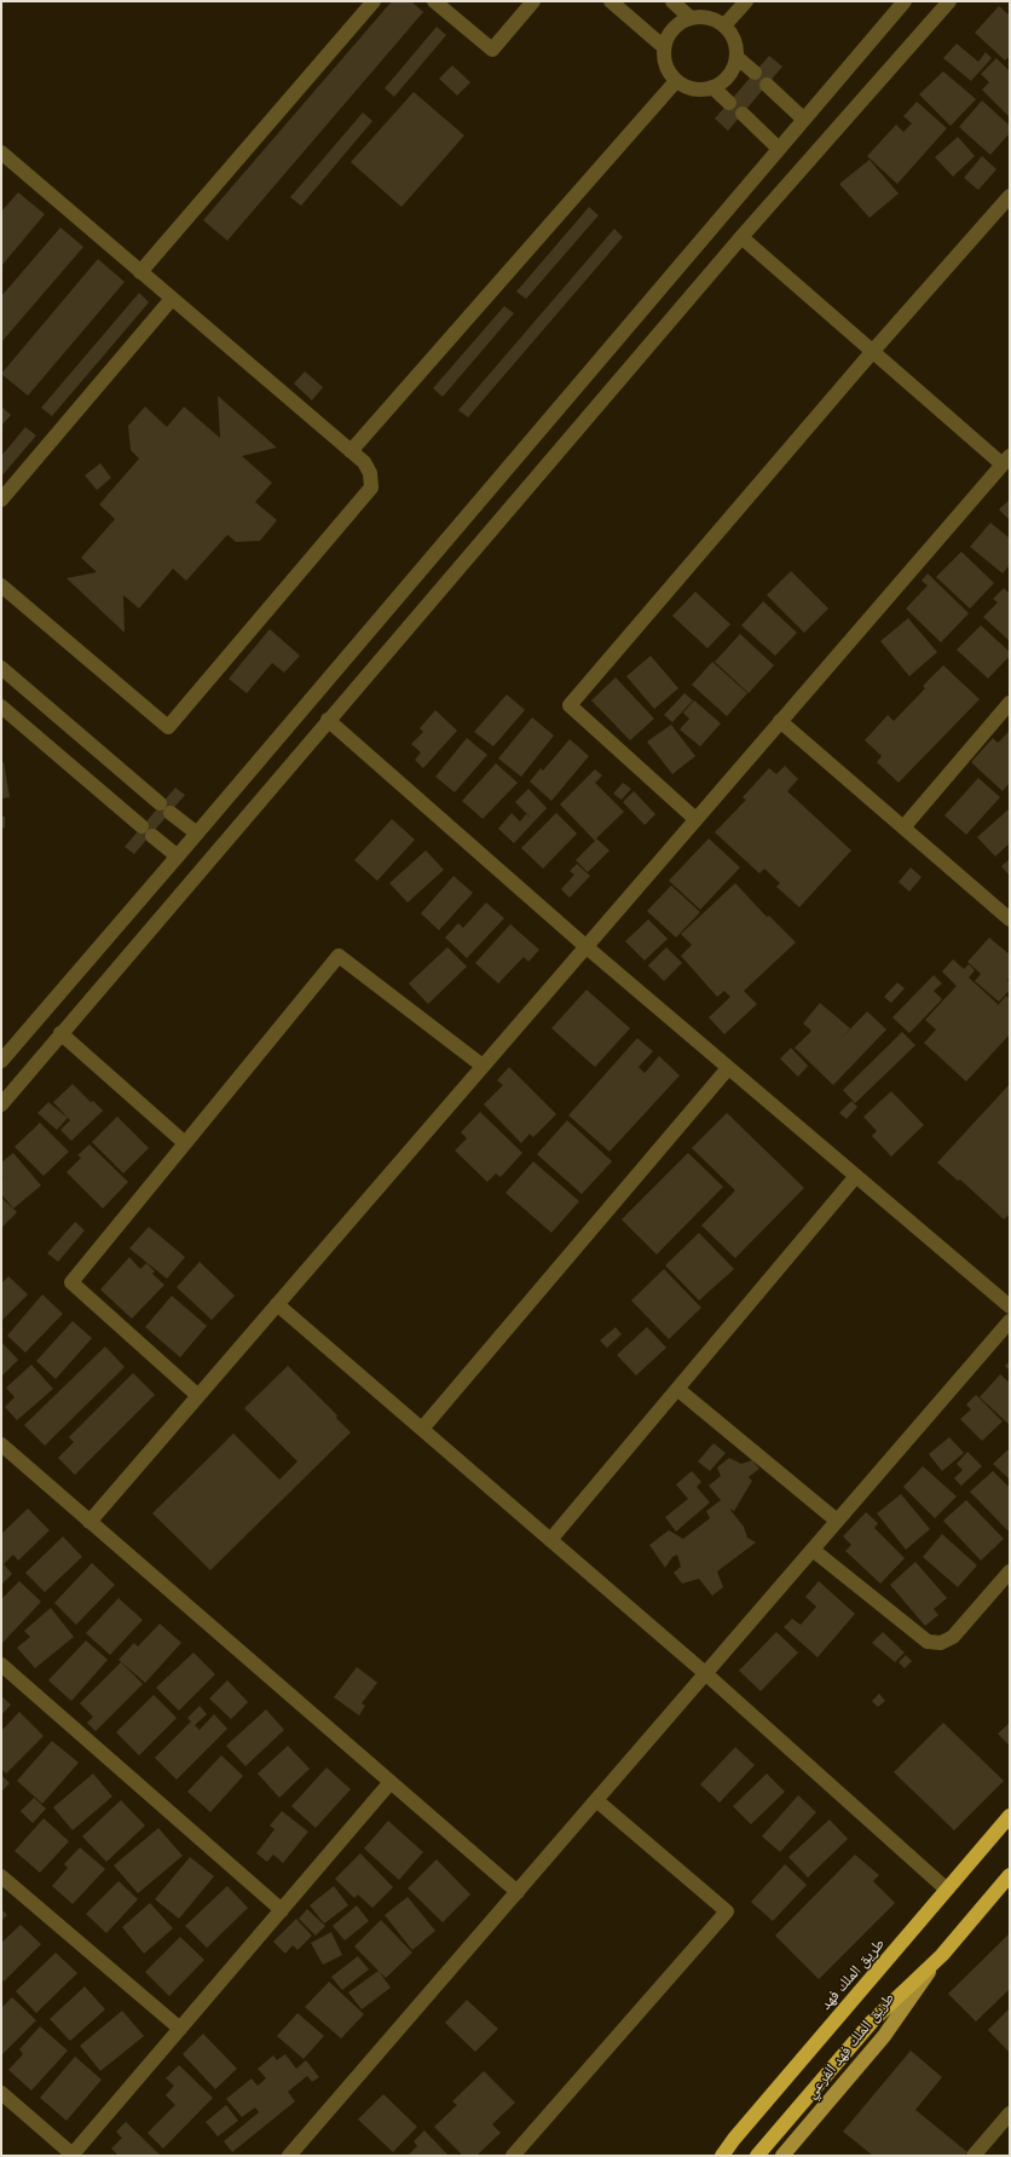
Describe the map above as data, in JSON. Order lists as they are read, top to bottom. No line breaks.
{"streets":{"highway":["طريق الملك فهد"],"main road":["طريق الملك فهد الفرعي"]}}
